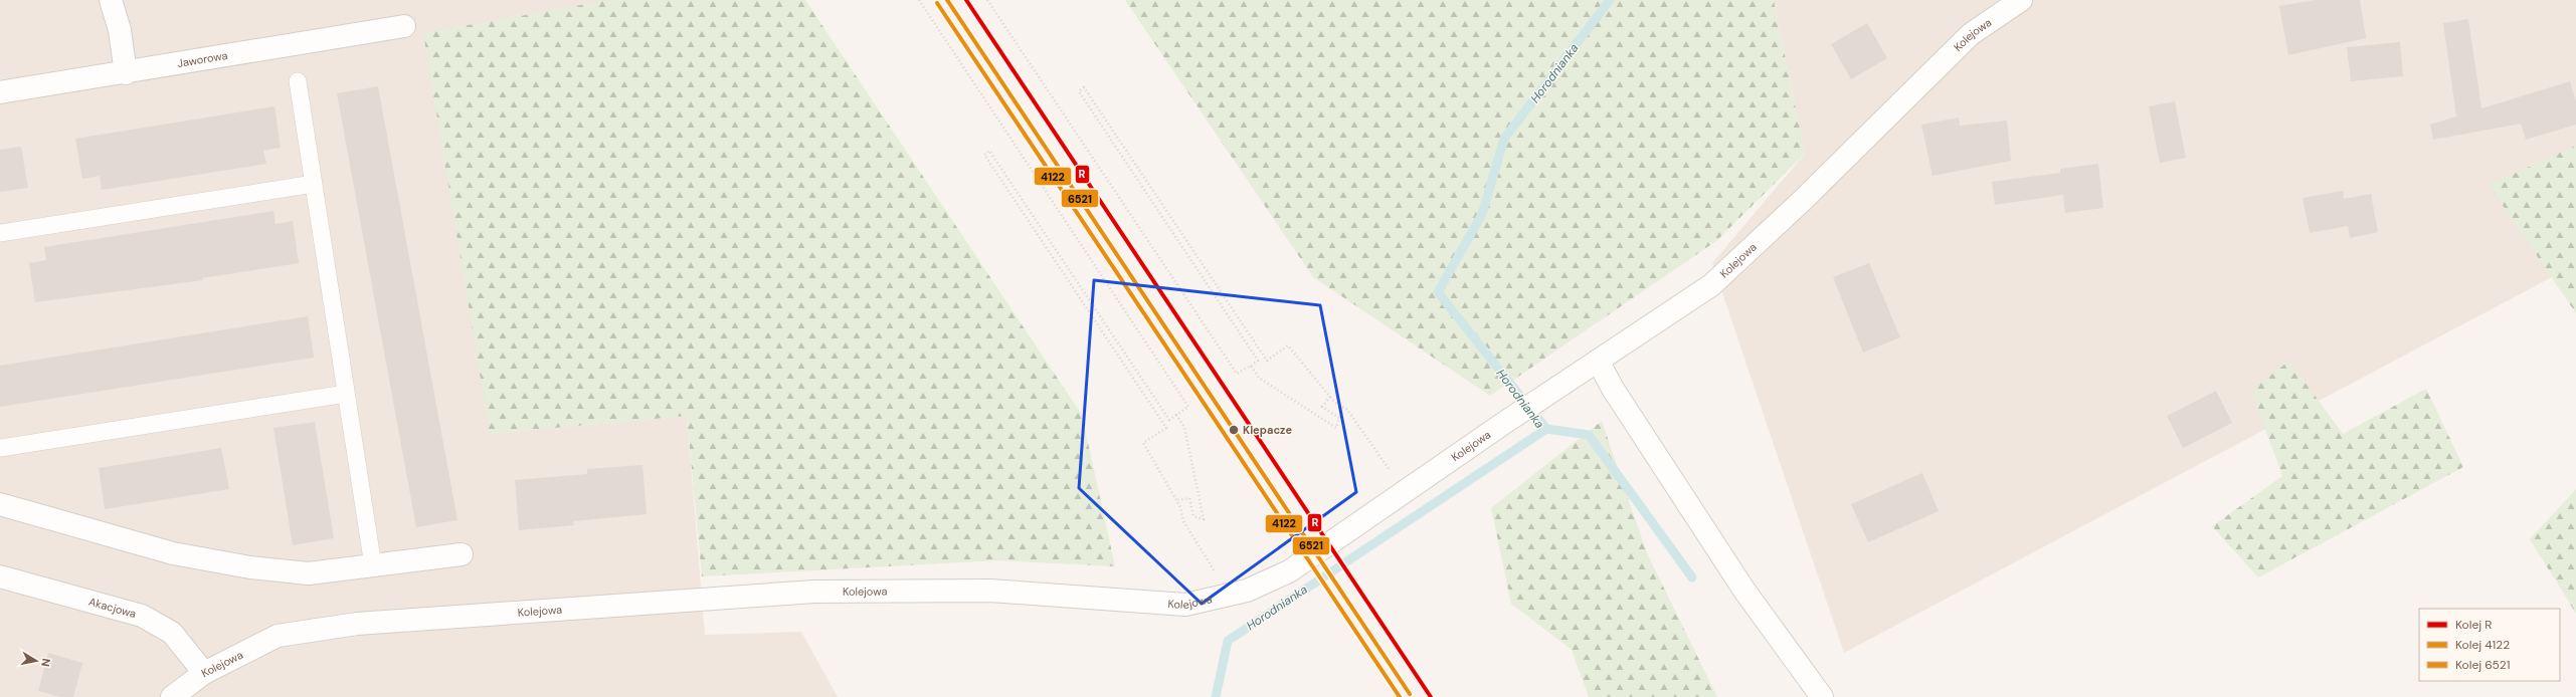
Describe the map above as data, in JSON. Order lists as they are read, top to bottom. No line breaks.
{"streets":{"street":["Kolejowa","Jaworowa","Akacjowa"]},"crossings":[["Kolejowa","Akacjowa"]],"water":["Horodnianka"],"places":["Klepacze"],"lines":["rail line R","rail line 6521","rail line 4122"],"legend":["Kolej R","Kolej 4122","Kolej 6521"],"north":"right"}
